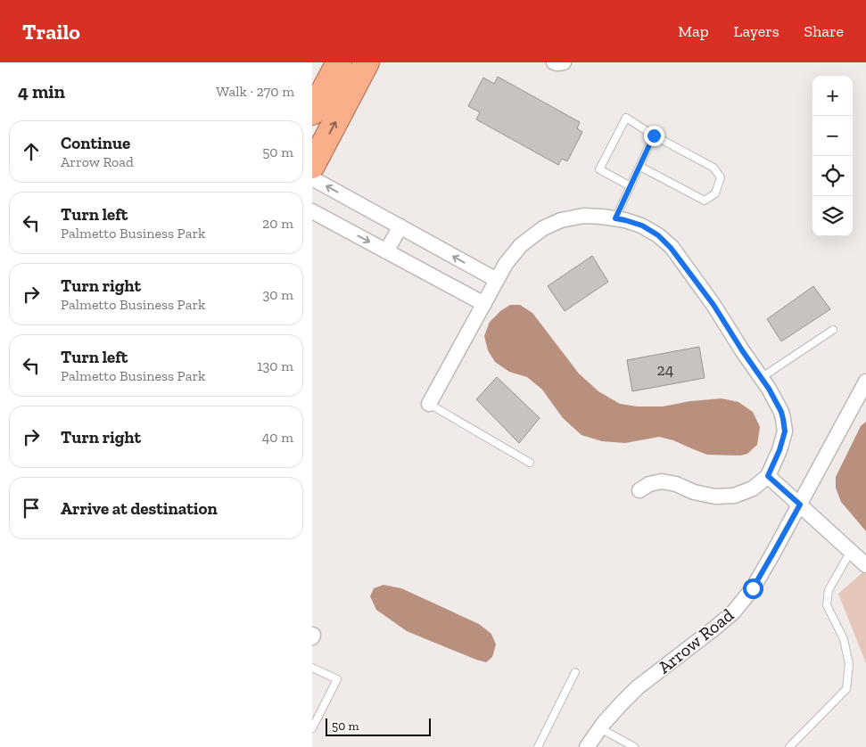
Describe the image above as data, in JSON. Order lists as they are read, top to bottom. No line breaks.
{"streets":{"street":["Arrow Road"]},"house_numbers":["24"],"scale_bar":"50 m","page":{"header":"Trailo","nav":["Map","Layers","Share"],"heading":["4 min","Walk · 270 m"],"map_buttons":["+","−"],"list":[["Continue","Arrow Road","50 m"],["Turn left","Palmetto Business Park","20 m"],["Turn right","Palmetto Business Park","30 m"],["Turn left","Palmetto Business Park","130 m"],["Turn right","40 m"],"Arrive at destination"],"scale":"50 m"}}
